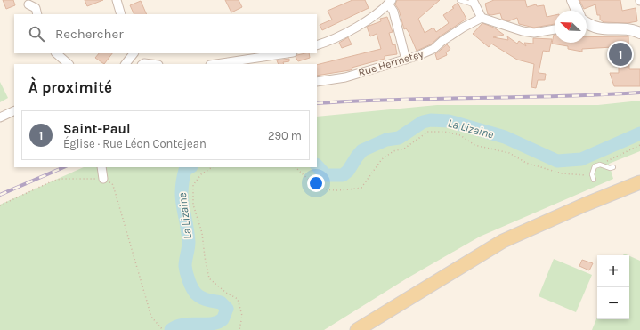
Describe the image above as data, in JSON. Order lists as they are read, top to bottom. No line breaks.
{"streets":{"street":["Rue Hermetey"]},"water":["La Lizaine"],"north":"top left","page":{"search":"Rechercher","pins":"1","heading":"À proximité","list":[{"mark":"1","name":"Saint-Paul","note":"Église · Rue Léon Contejean","value":"290 m"}],"map_buttons":["+","−"]}}
